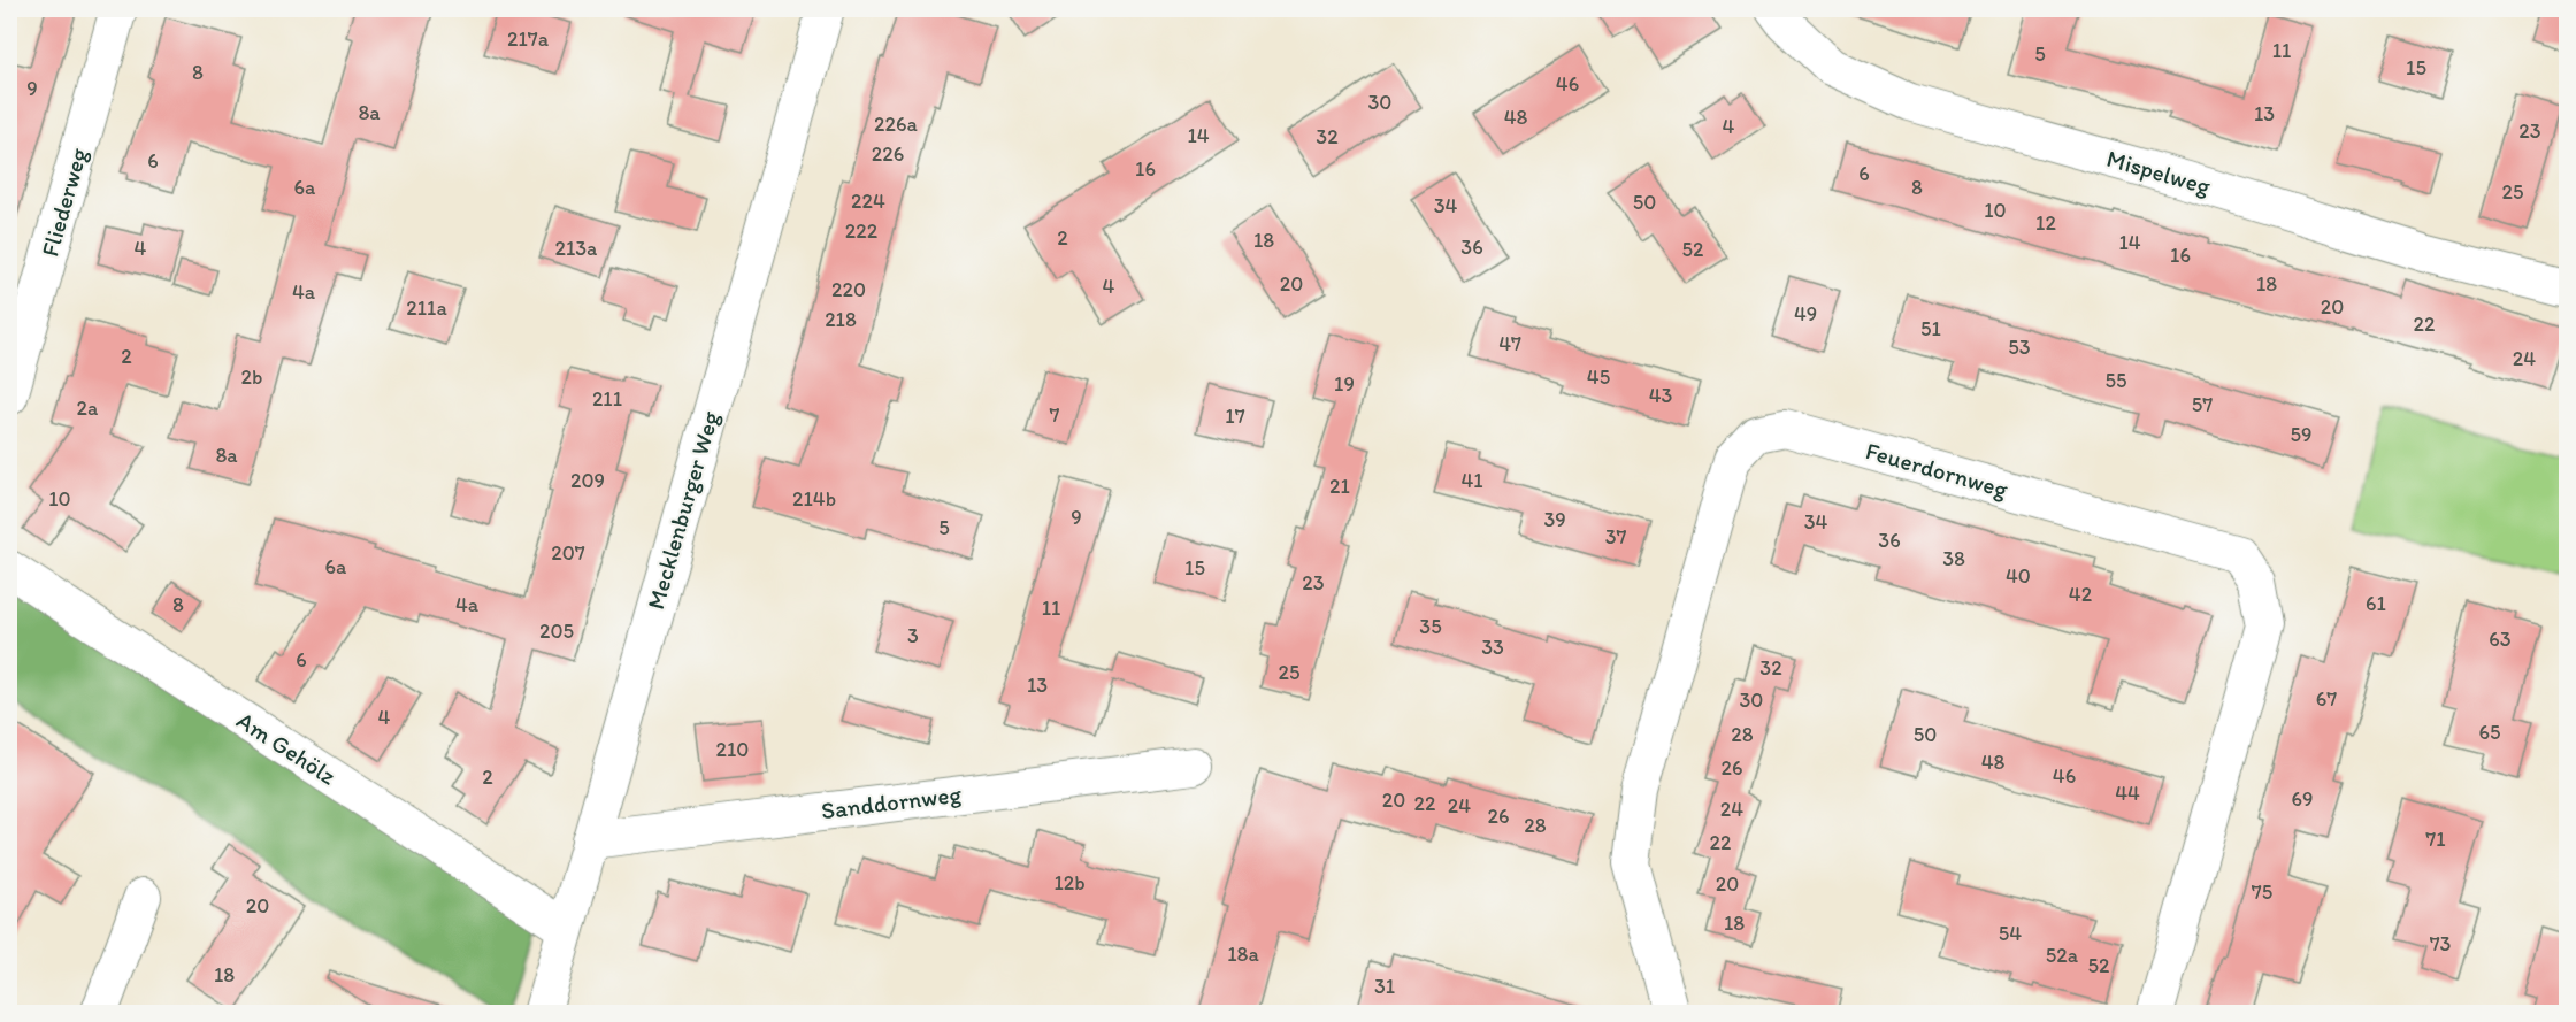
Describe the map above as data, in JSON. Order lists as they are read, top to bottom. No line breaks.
{"streets":{"street":["Mispelweg","Fliederweg","Feuerdornweg","Mecklenburger Weg","Am Gehölz","Sanddornweg"]},"crossings":[["Mecklenburger Weg","Am Gehölz"],["Mecklenburger Weg","Sanddornweg"]],"house_numbers":["217a","11","5","15","8","46","9","30","8a","13","48","226a","4","23","14","32","226","6","16","6","6a","8","25","224","50","34","10","12","222","2","18","14","36","4","213a","52","16","20","18","4","220","4a","20","211a","49","218","22","51","47","53","2","24","2b","45","55","19","43","211","57","2a","7","17","59","8a","209","41","21","10","214b","9","39","34","5","37","36","207","38","6a","15","40","23","42","61","8","4a","11","35","205","3","63","33","6","32","25","13","67","30","4","65","28","50","210","48","26","46","2","44","69","20","22","24","24","26","28","71","22","12b","20","75","20","18","54","73","18a","52a","52","18","31"]}
